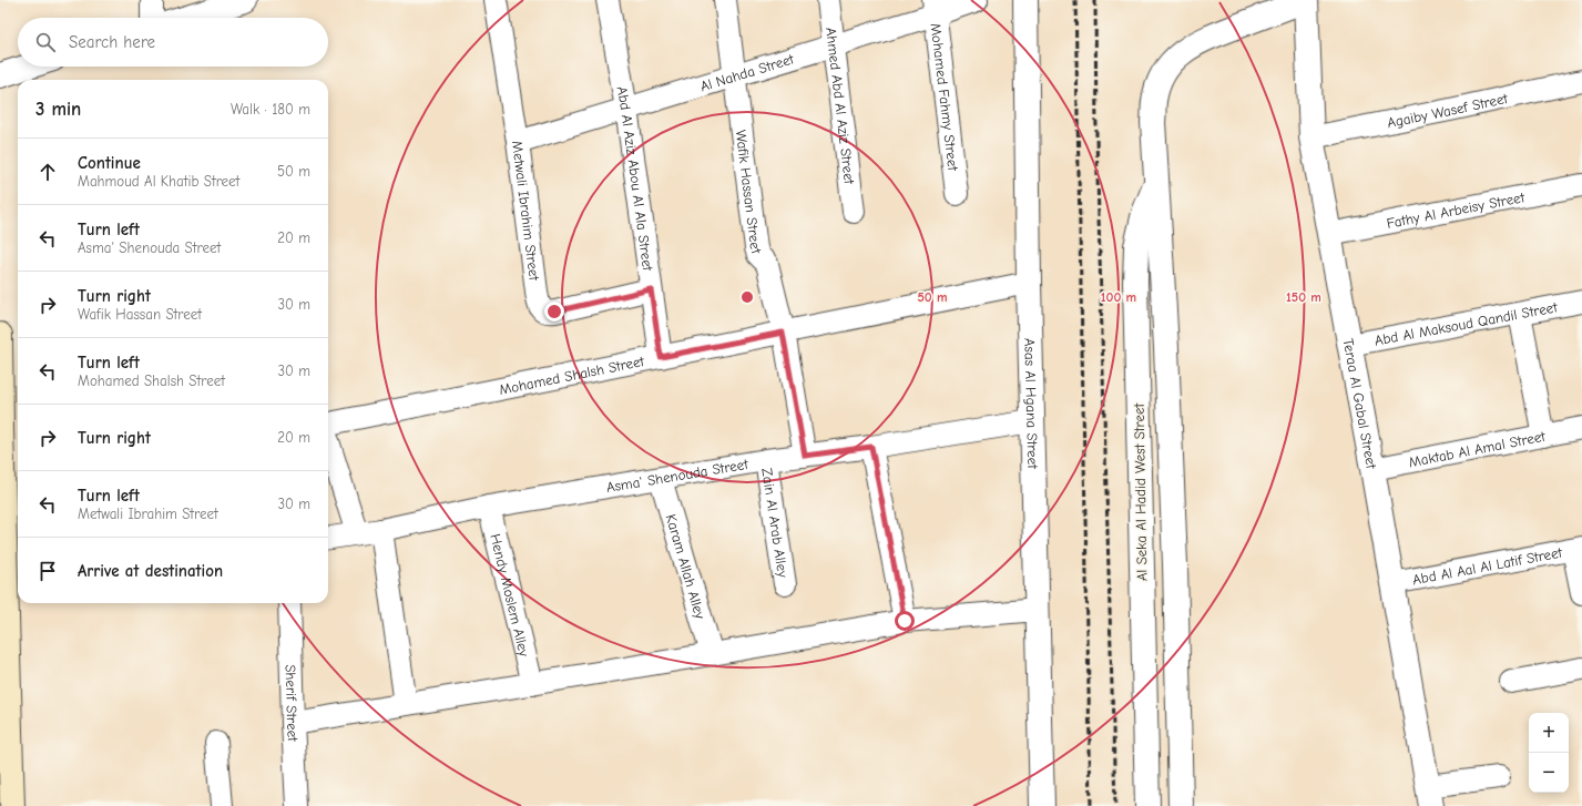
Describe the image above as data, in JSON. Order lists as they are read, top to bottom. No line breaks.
{"streets":{"street":["Al Nahda Street","Mohamed Fahmy Street","Ahmed Abd Al Aziz Street","Agaiby Wasef Street","Abd Al Aziz Abou Al Ala Street","Wafik Hassan Street","Fathy Al Arbeisy Street","Metwali Ibrahim Street","Abd Al Maksoud Qandil Street","Mohamed Shalsh Street","Asas Al Hgana Street","Teraa Al Gabal Street","Maktab Al Amal Street","Asma' Shenouda Street","Al Seka Al Hadid West Street","Zain Al Arab Alley","Abd Al Aal Al Latif Street","Karam Allah Alley","Hendy Moslem Alley","Sherif Street"]},"crossings":[["Al Nahda Street","Mohamed Fahmy Street"],["Al Nahda Street","Ahmed Abd Al Aziz Street"],["Al Nahda Street","Abd Al Aziz Abou Al Ala Street"],["Al Nahda Street","Wafik Hassan Street"],["Al Nahda Street","Metwali Ibrahim Street"],["Agaiby Wasef Street","Teraa Al Gabal Street"],["Abd Al Aziz Abou Al Ala Street","Metwali Ibrahim Street"],["Abd Al Aziz Abou Al Ala Street","Mohamed Shalsh Street"],["Wafik Hassan Street","Mohamed Shalsh Street"],["Wafik Hassan Street","Asma' Shenouda Street"],["Fathy Al Arbeisy Street","Teraa Al Gabal Street"],["Abd Al Maksoud Qandil Street","Teraa Al Gabal Street"],["Mohamed Shalsh Street","Asas Al Hgana Street"],["Asas Al Hgana Street","Asma' Shenouda Street"],["Teraa Al Gabal Street","Maktab Al Amal Street"],["Teraa Al Gabal Street","Al Seka Al Hadid West Street"],["Teraa Al Gabal Street","Abd Al Aal Al Latif Street"],["Asma' Shenouda Street","Zain Al Arab Alley"],["Asma' Shenouda Street","Karam Allah Alley"],["Asma' Shenouda Street","Hendy Moslem Alley"]],"page":{"search":"Search here","heading":["3 min","Walk · 180 m"],"list":[["Continue","Mahmoud Al Khatib Street","50 m"],["Turn left","Asma' Shenouda Street","20 m"],["Turn right","Wafik Hassan Street","30 m"],["Turn left","Mohamed Shalsh Street","30 m"],["Turn right","20 m"],["Turn left","Metwali Ibrahim Street","30 m"],"Arrive at destination"],"map_buttons":["+","−"]},"rings":["50 m","100 m","150 m"]}
